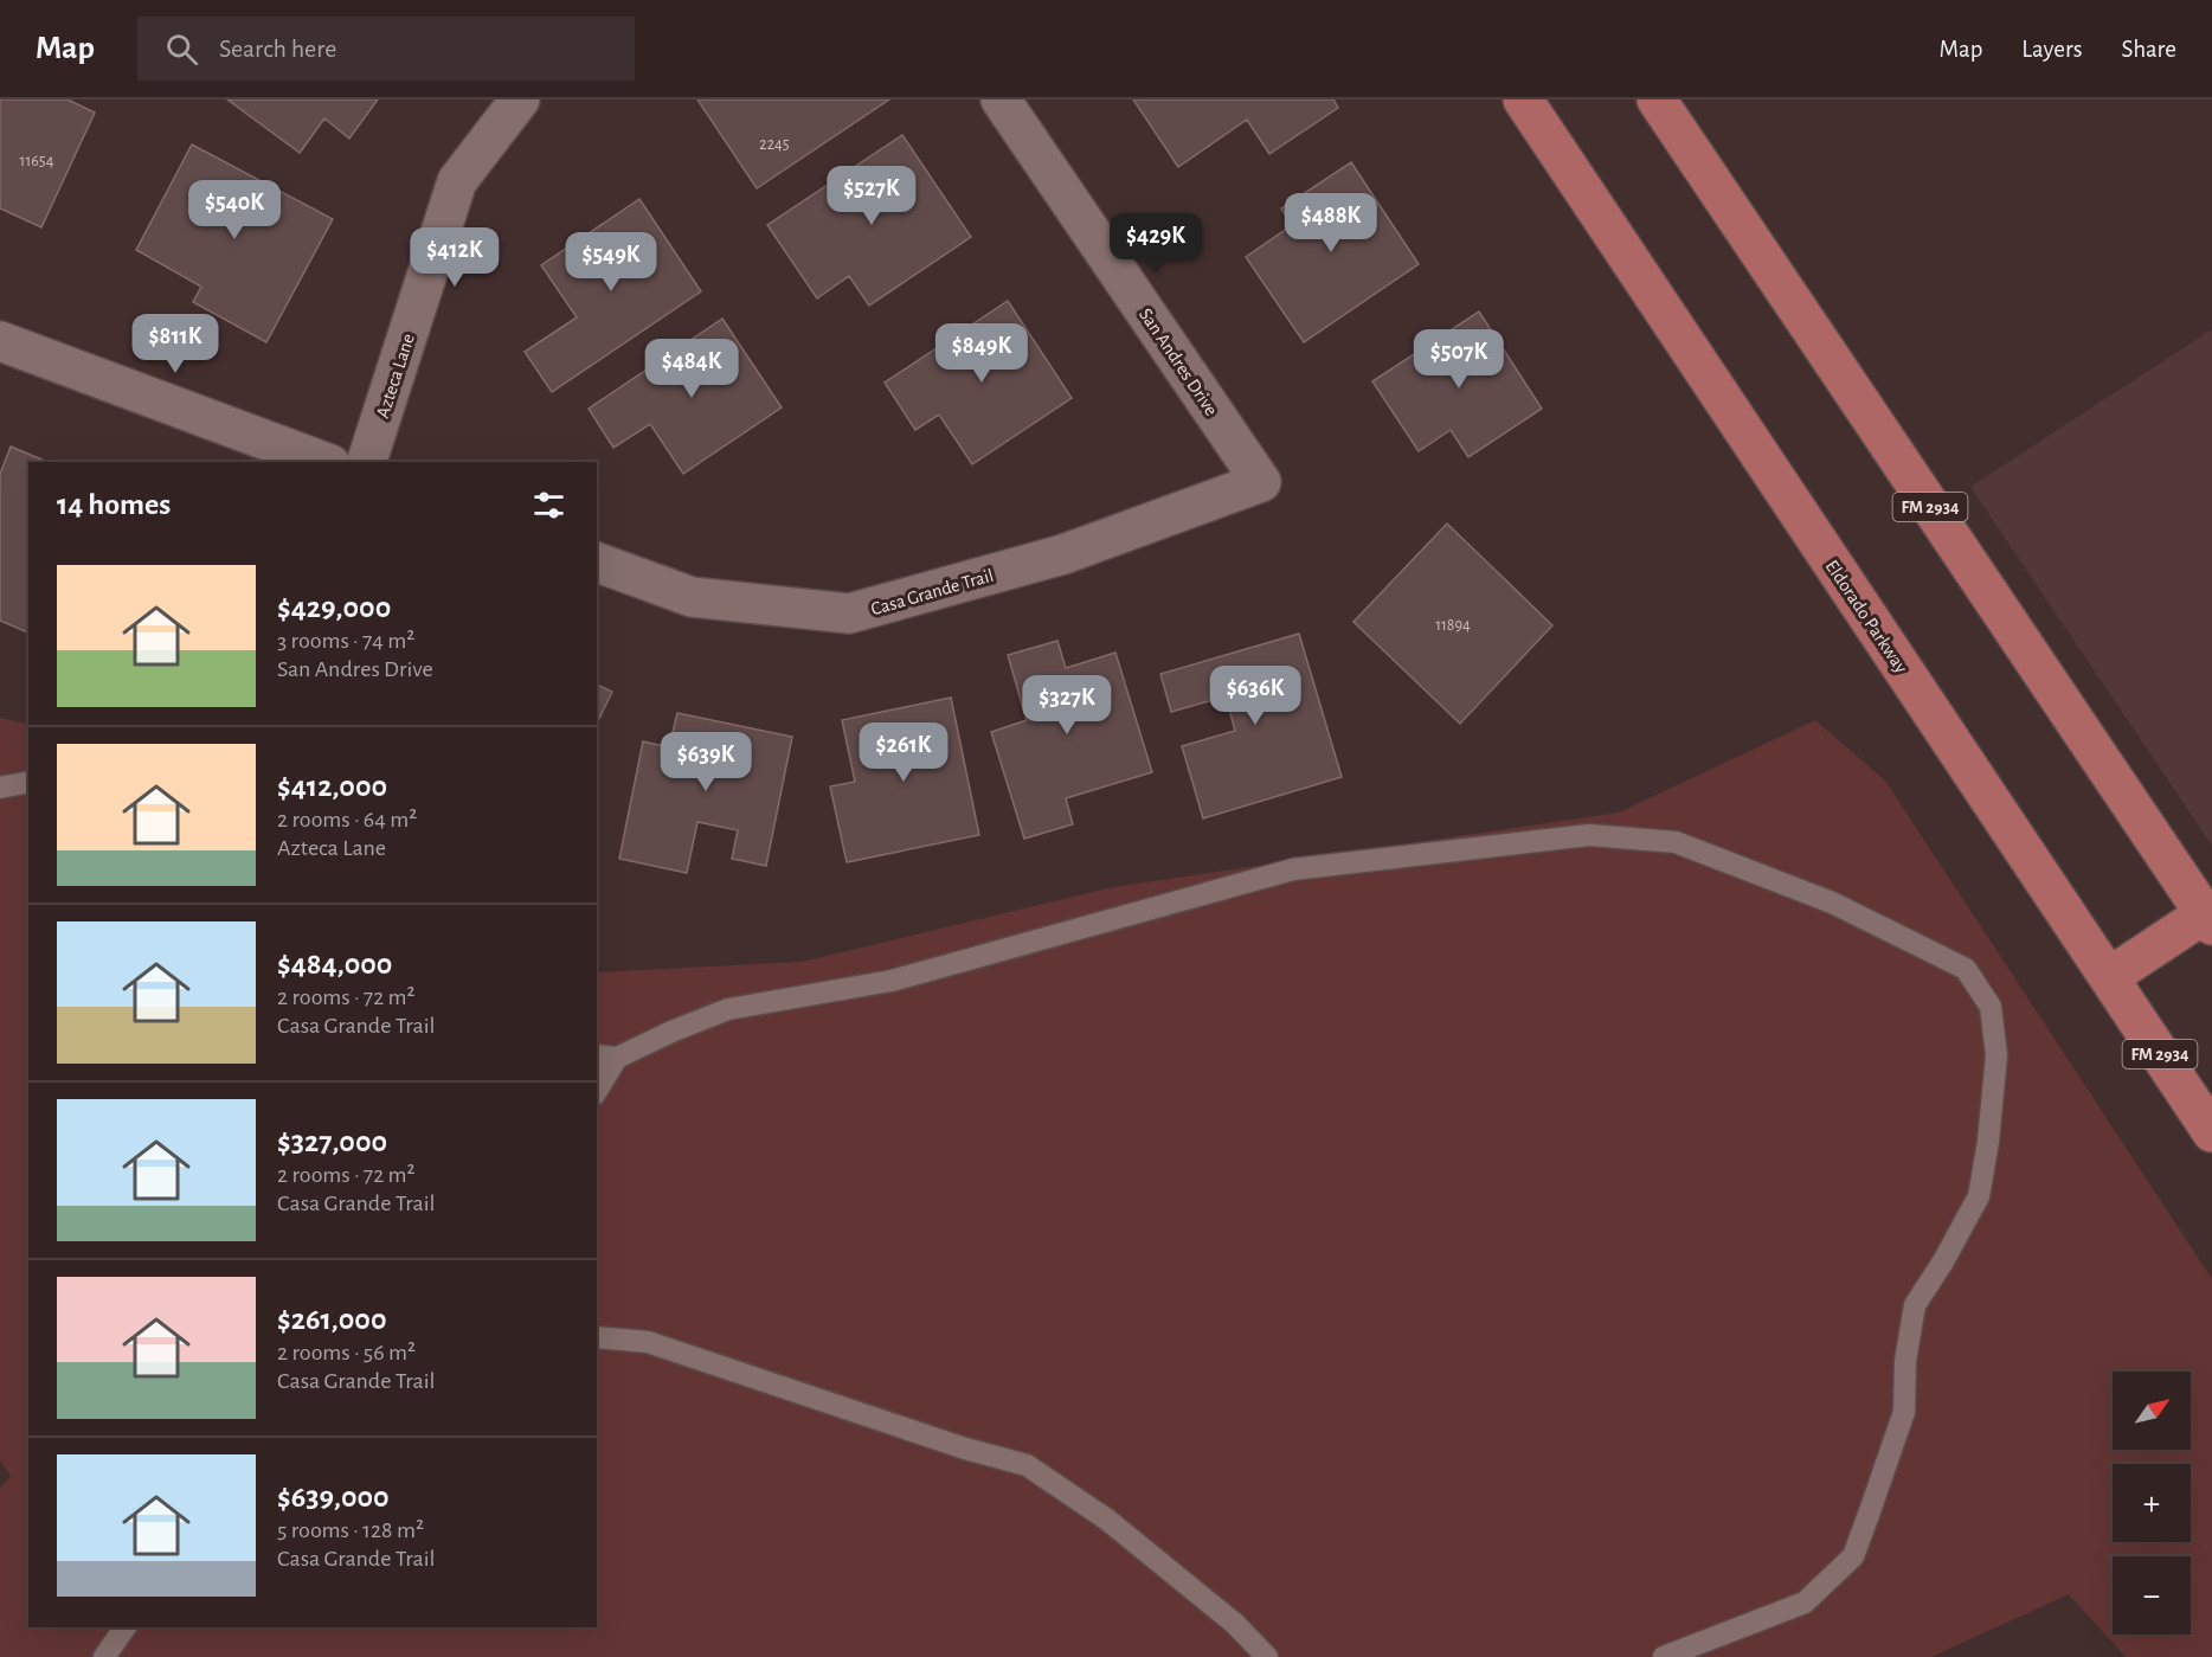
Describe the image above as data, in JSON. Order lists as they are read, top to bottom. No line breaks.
{"streets":{"main road":["FM 2934","Eldorado Parkway"],"street":["San Andres Drive","Azteca Lane","Casa Grande Trail"]},"crossings":[["San Andres Drive","Casa Grande Trail"]],"house_numbers":["2245","11654","11894"],"north":"top right","page":{"header":"Map","search":"Search here","nav":["Map","Layers","Share"],"price":["$527K","$540K","$488K","$429K","$412K","$549K","$811K","$849K","$507K","$484K","$636K","$327K","$261K","$639K"],"heading":"14 homes","list":[{"name":"$429,000","note":"3 rooms · 74 m² · San Andres Drive"},{"name":"$412,000","note":"2 rooms · 64 m² · Azteca Lane"},{"name":"$484,000","note":"2 rooms · 72 m² · Casa Grande Trail"},{"name":"$327,000","note":"2 rooms · 72 m² · Casa Grande Trail"},{"name":"$261,000","note":"2 rooms · 56 m² · Casa Grande Trail"},{"name":"$639,000","note":"5 rooms · 128 m² · Casa Grande Trail"}],"map_buttons":["+","−"]}}
